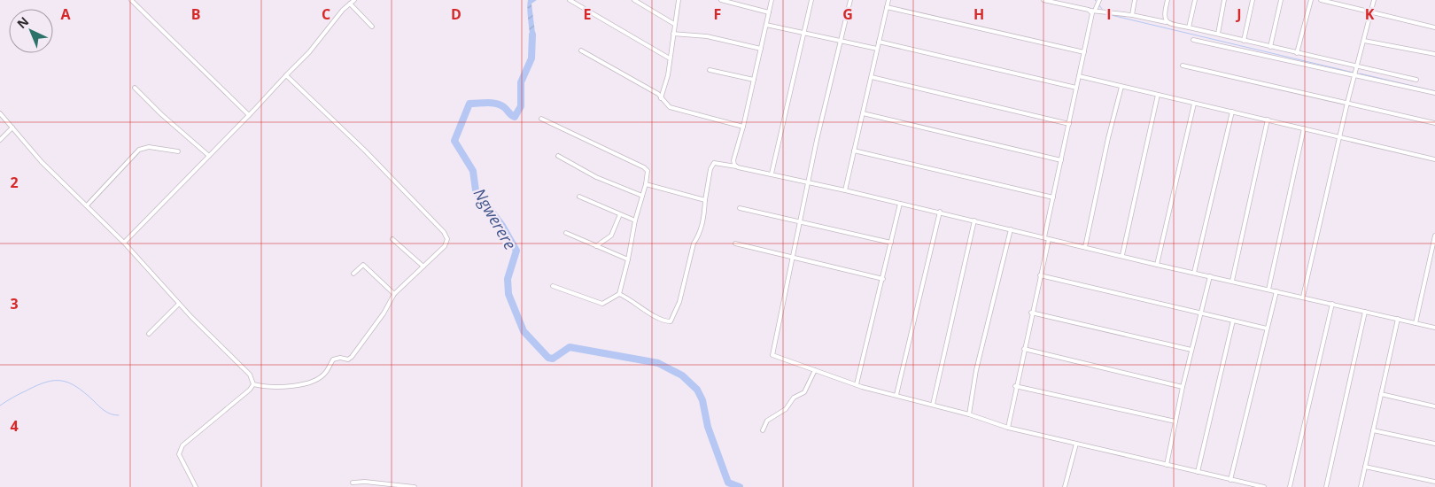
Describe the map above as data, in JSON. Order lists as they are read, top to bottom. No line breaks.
{"water":["Ngwerere"],"north":"top left","grid":{"columns":["A","B","C","D","E","F","G","H","I","J","K"],"rows":["2","3","4"]}}
